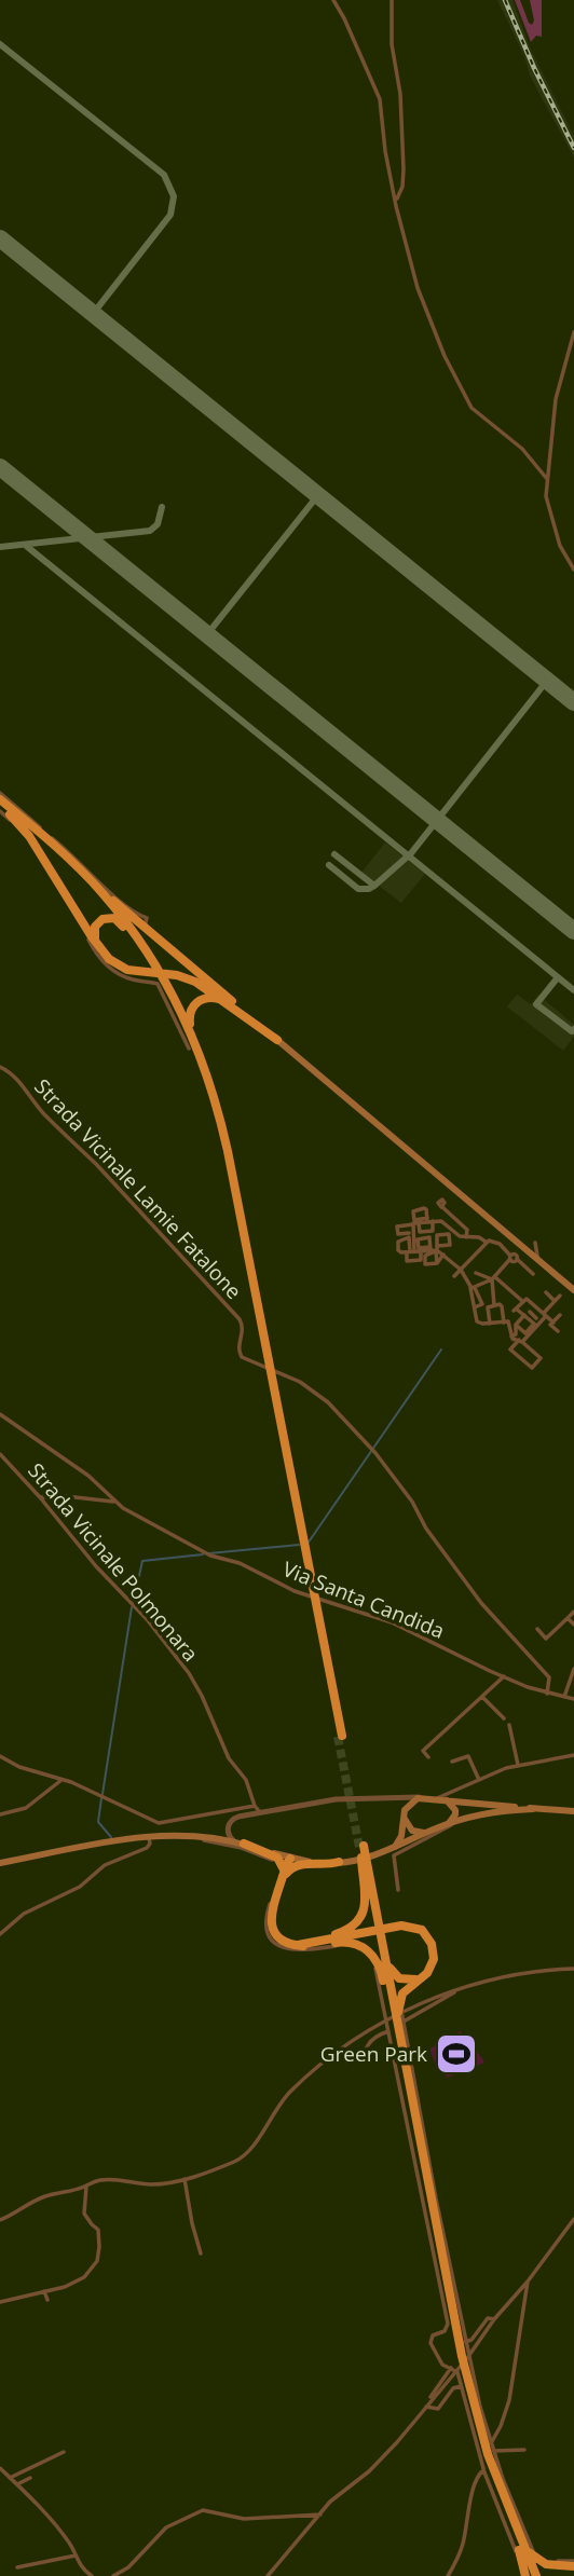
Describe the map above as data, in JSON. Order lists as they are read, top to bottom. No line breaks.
{"streets":{"street":["Strada Vicinale Lamie Fatalone","Strada Vicinale Polmonara","Via Santa Candida"]},"crossings":[["Strada Vicinale Lamie Fatalone","Via Santa Candida"]],"places":{"sports":["Green Park"]}}
